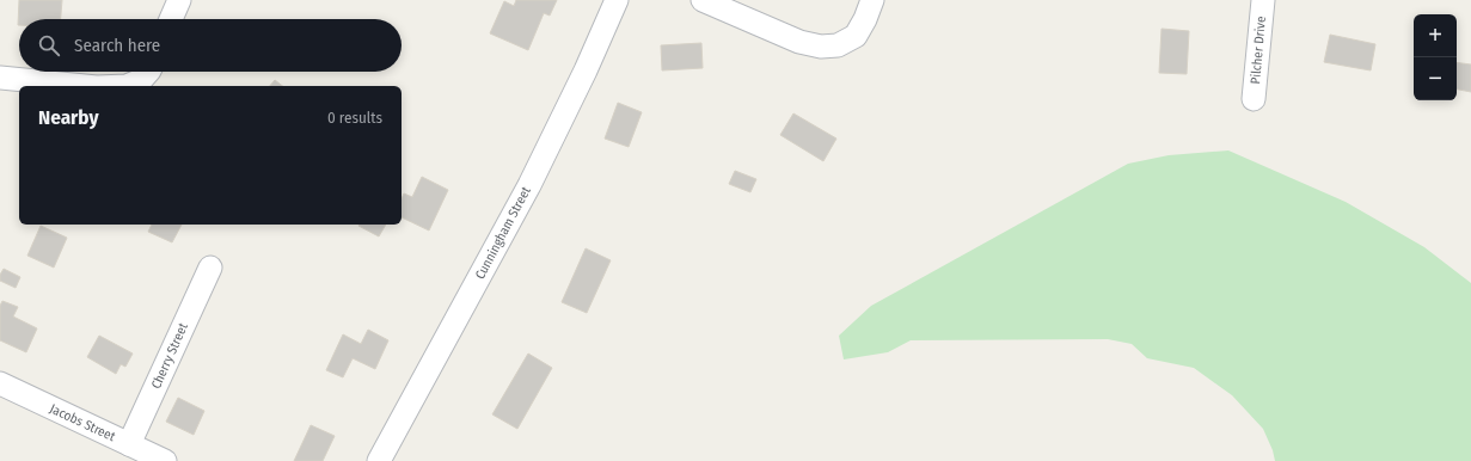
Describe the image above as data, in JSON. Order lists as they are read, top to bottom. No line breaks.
{"streets":{"street":["Pilcher Drive","Cunningham Street","Cherry Street","Jacobs Street"]},"crossings":[["Cherry Street","Jacobs Street"]],"page":{"map_buttons":["+","−"],"search":"Search here","heading":["Nearby","0 results"]}}
